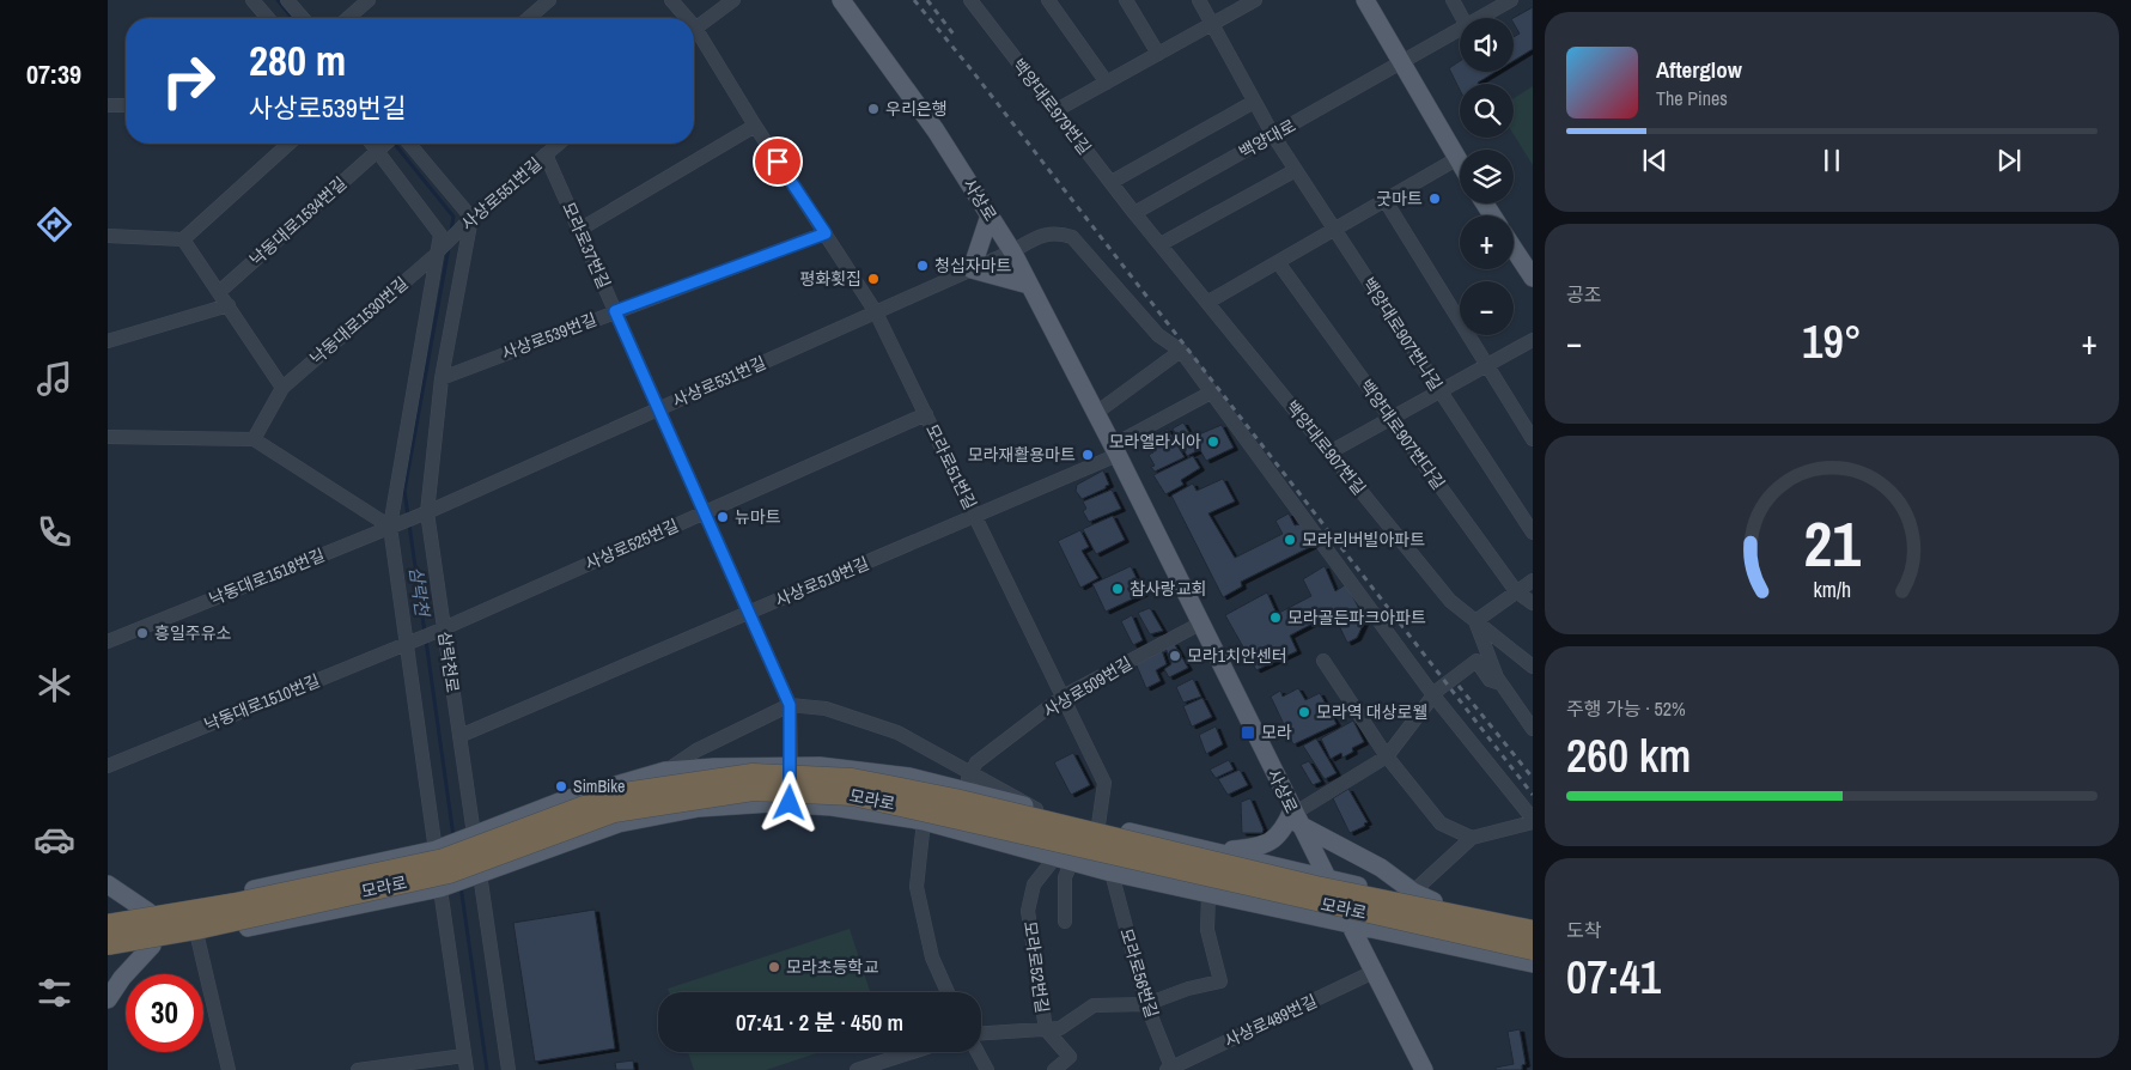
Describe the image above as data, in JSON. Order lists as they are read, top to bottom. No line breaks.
{"streets":{"highway":["모라로"],"main road":["사상로"],"street":["백양대로979번길","백양대로","사상로551번길","낙동대로1534번길","모라로37번길","낙동대로1530번길","백양대로907번나길","사상로539번길","사상로531번길","백양대로907번다길","백양대로907번길","모라로51번길","사상로525번길","낙동대로1518번길","사상로519번길","삼락천로","사상로509번길","낙동대로1510번길","모라로52번길","모라로56번길","사상로489번길"]},"crossings":[["백양대로979번길","백양대로"],["백양대로979번길","백양대로907번길"],["백양대로","백양대로907번나길"],["백양대로","백양대로907번길"],["사상로551번길","모라로37번길"],["사상로551번길","낙동대로1530번길"],["사상로551번길","삼락천로"],["사상로","사상로531번길"],["사상로","사상로519번길"],["사상로","사상로509번길"],["사상로","모라로"],["사상로","사상로489번길"],["낙동대로1534번길","삼락천로"],["모라로37번길","사상로539번길"],["모라로37번길","사상로531번길"],["모라로37번길","사상로525번길"],["모라로37번길","사상로519번길"],["모라로37번길","모라로"],["낙동대로1530번길","삼락천로"],["사상로539번길","모라로51번길"],["사상로539번길","삼락천로"],["사상로531번길","모라로51번길"],["사상로531번길","낙동대로1518번길"],["사상로531번길","삼락천로"],["모라로51번길","사상로525번길"],["모라로51번길","사상로519번길"],["모라로51번길","사상로509번길"],["모라로51번길","모라로"],["사상로525번길","삼락천로"],["사상로525번길","낙동대로1510번길"],["낙동대로1518번길","삼락천로"],["사상로519번길","삼락천로"],["삼락천로","낙동대로1510번길"],["삼락천로","모라로"],["사상로509번길","모라로"],["모라로","모라로52번길"],["모라로","모라로56번길"],["모라로56번길","사상로489번길"]],"water":["삼락천"],"places":{"other":["우리은행","굿마트","청십자마트","평화횟집","모라엘라시아","모라재활용마트","뉴마트","모라리버빌아파트","참사랑교회","모라골든파크아파트","흥일주유소","모라1치안센터","모라역 대상로웰","SimBike","모라초등학교"],"transit":["모라"]},"page":{"tabs":"07:39","map_buttons":["+","−"],"turn":["280 m","사상로539번길"],"song":["Afterglow","The Pines"],"tile":["공조",["주행 가능 · 52%","260 km"],["도착","07:41"]],"heat":["−","19°","+"],"limit":"30","trip":"07:41 · 2 분 · 450 m","gauge":["21","km/h"]}}
